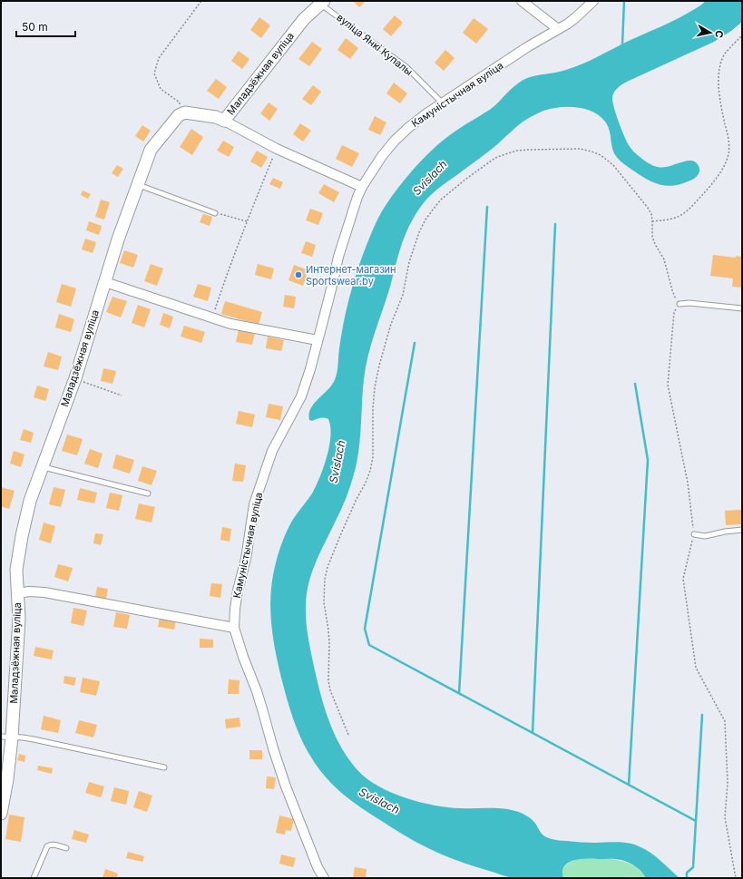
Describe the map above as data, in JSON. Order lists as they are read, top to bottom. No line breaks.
{"streets":{"street":["Маладзёжная вуліца","Камуністычная вуліца"],"lane":["вуліца Янкі Купалы"]},"crossings":[["вуліца Янкі Купалы","Маладзёжная вуліца"],["вуліца Янкі Купалы","Камуністычная вуліца"]],"water":["Svislach"],"places":["Интернет-магазин Sportswear.by"],"scale_bar":"50 m","north":"right"}
